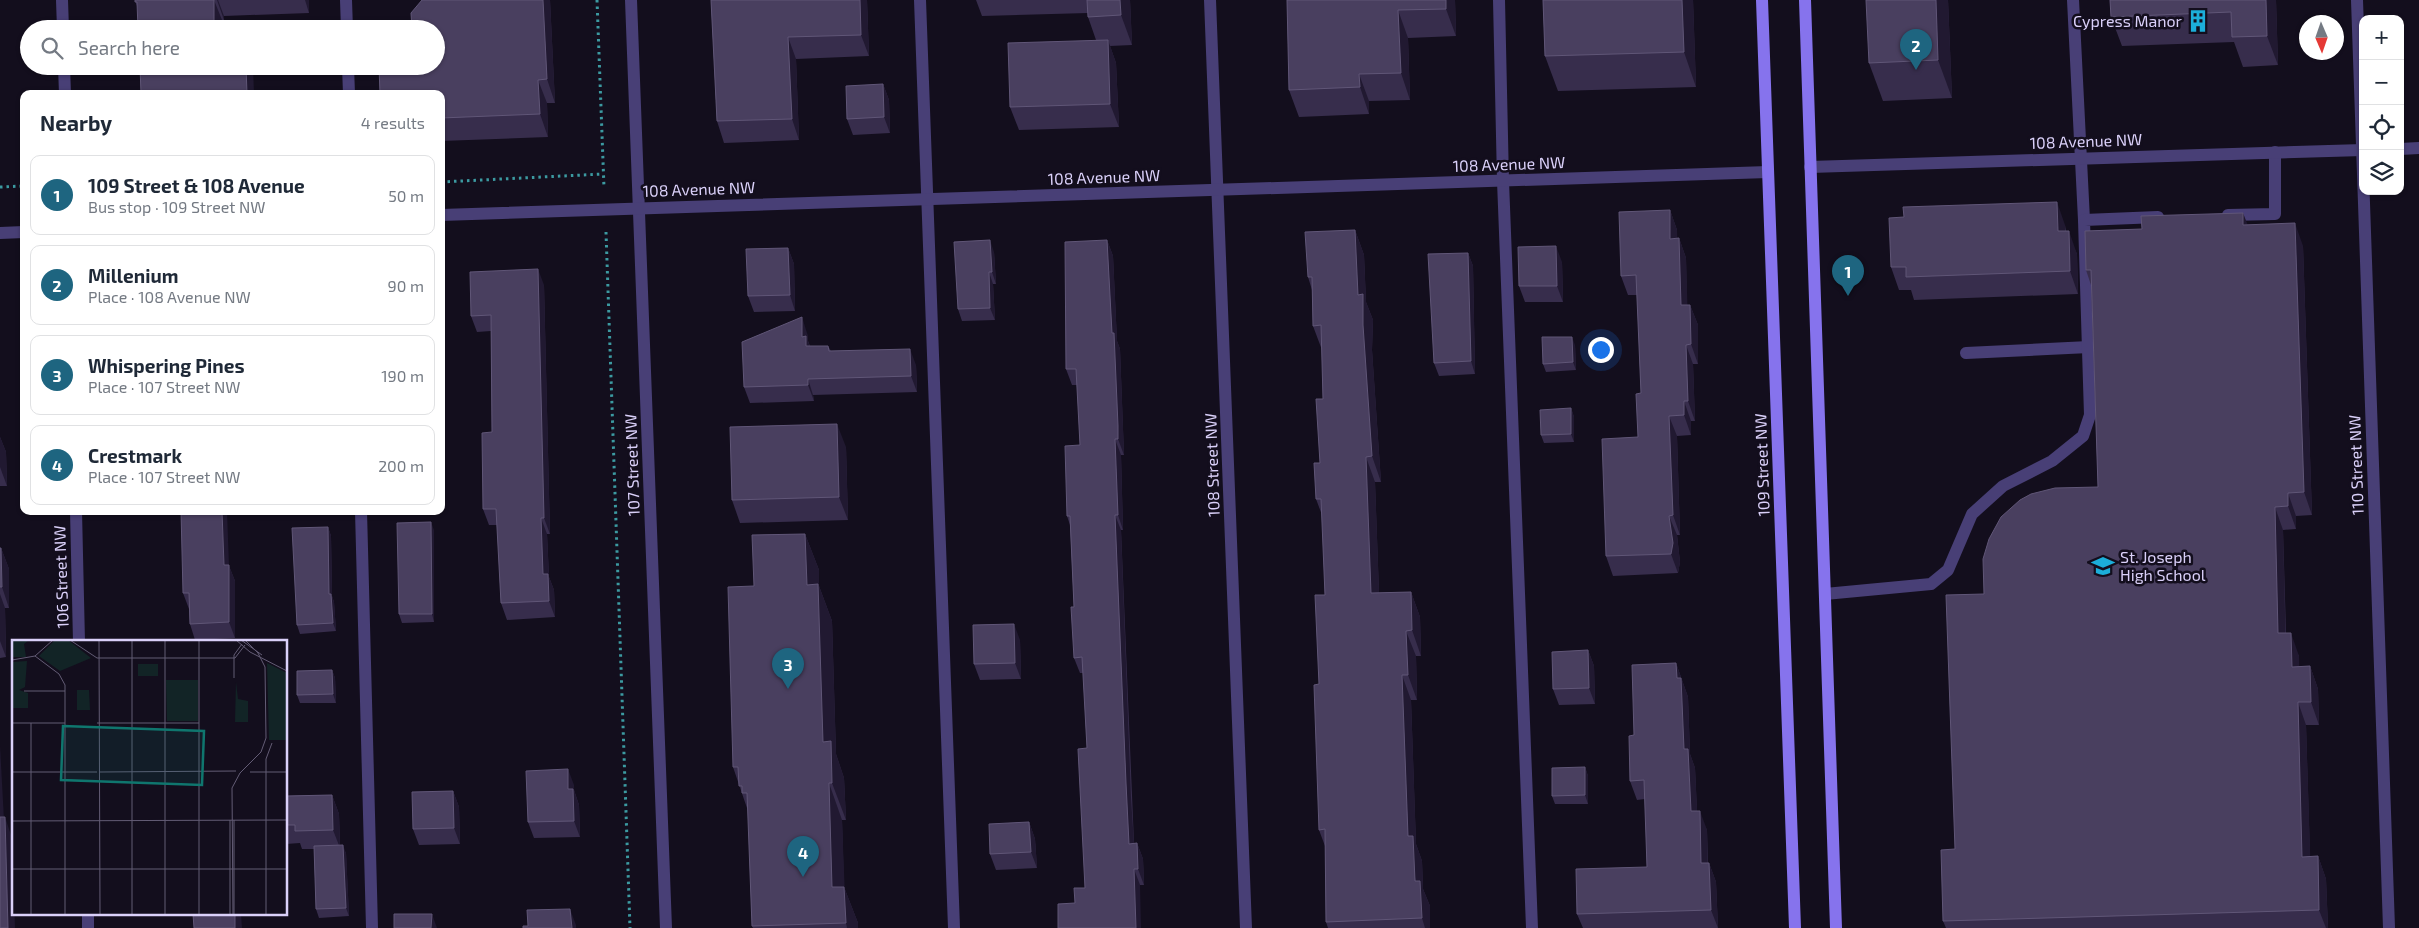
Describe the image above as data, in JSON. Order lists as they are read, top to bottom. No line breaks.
{"streets":{"main road":["109 Street NW"],"street":["108 Avenue NW","107 Street NW","108 Street NW","110 Street NW","106 Street NW"]},"crossings":[["108 Avenue NW","107 Street NW"],["108 Avenue NW","108 Street NW"],["108 Avenue NW","109 Street NW"]],"places":{"building":["Cypress Manor"],"school or university":["St. Joseph High School"]},"north":"bottom","page":{"map_buttons":["+","−"],"search":"Search here","pins":["2","1","3","4"],"heading":["Nearby","4 results"],"list":[{"mark":"1","name":"109 Street & 108 Avenue","note":"Bus stop · 109 Street NW","value":"50 m"},{"mark":"2","name":"Millenium","note":"Place · 108 Avenue NW","value":"90 m"},{"mark":"3","name":"Whispering Pines","note":"Place · 107 Street NW","value":"190 m"},{"mark":"4","name":"Crestmark","note":"Place · 107 Street NW","value":"200 m"}]}}
